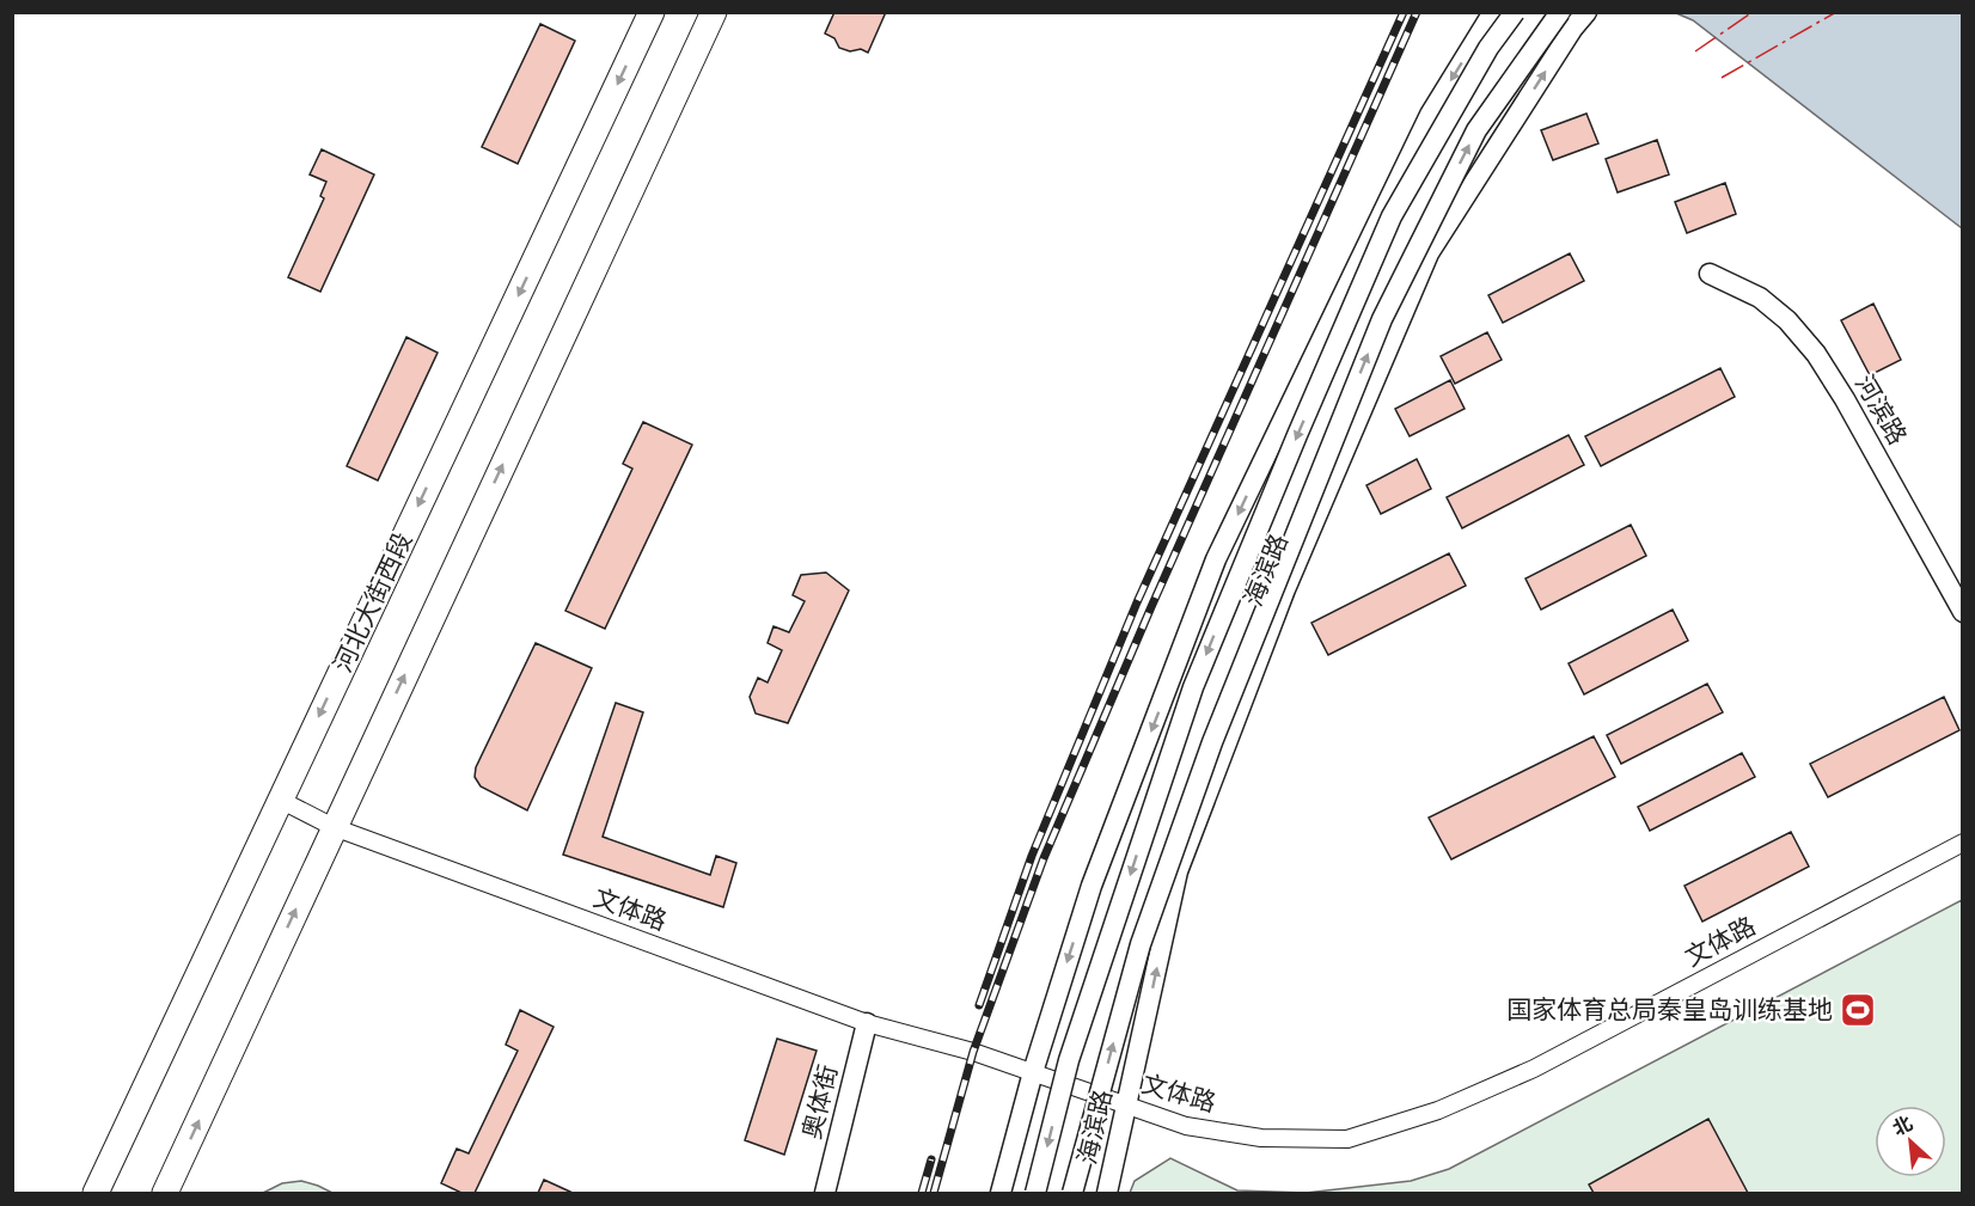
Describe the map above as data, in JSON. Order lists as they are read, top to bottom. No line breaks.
{"streets":{"highway":["河北大街西段"],"street":["河滨路","海滨路","文体路","奥体街"]},"crossings":[["海滨路","文体路"],["河北大街西段","文体路"],["文体路","奥体街"]],"places":{"sports":["国家体育总局秦皇岛训练基地"]},"north":"top left"}
